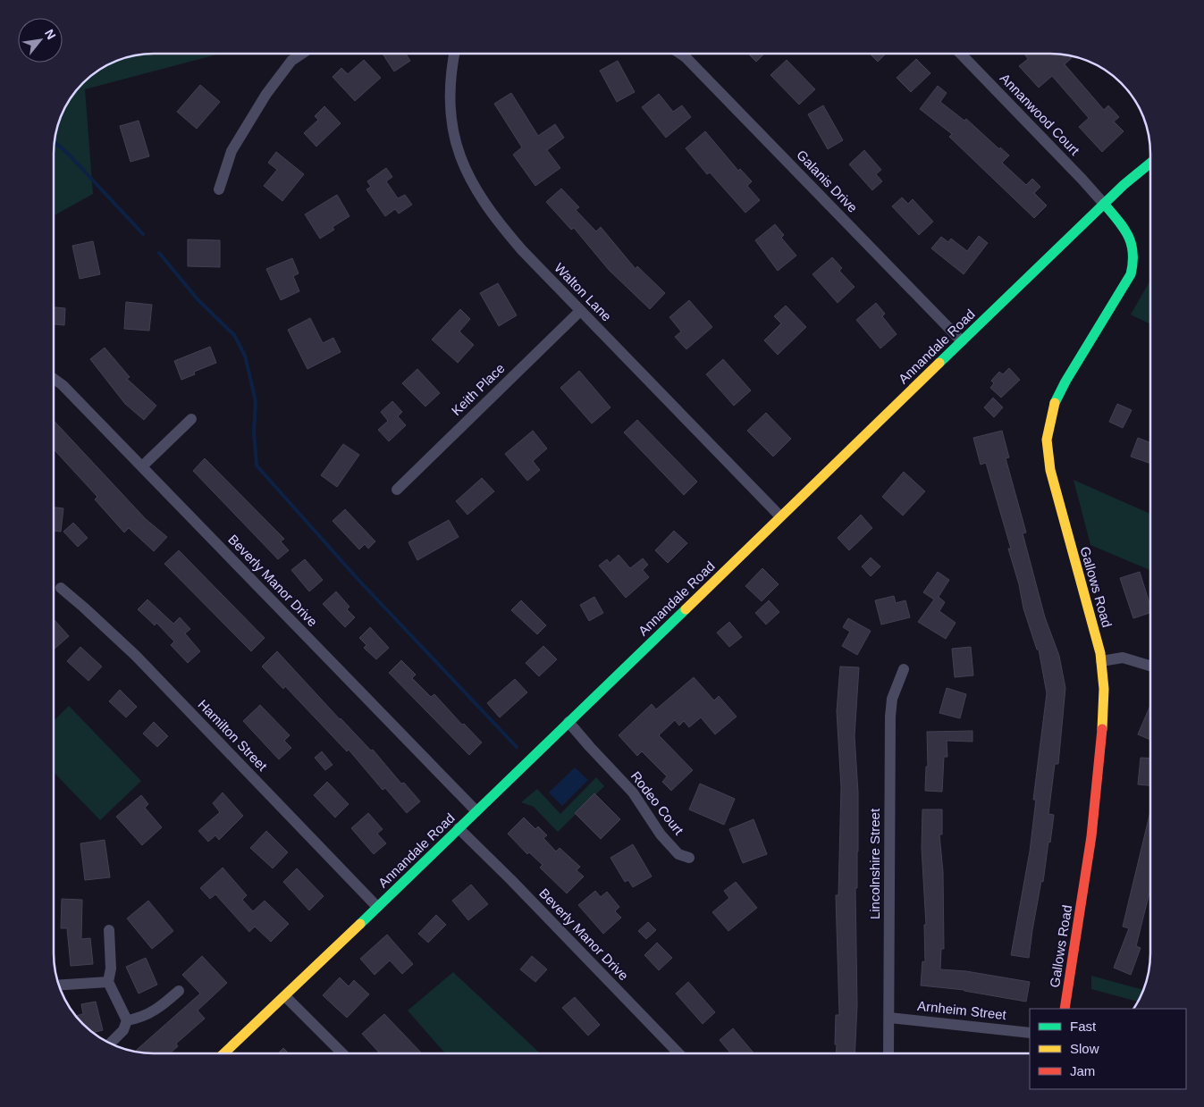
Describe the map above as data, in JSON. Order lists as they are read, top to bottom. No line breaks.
{"streets":{"main road":["Annandale Road","Gallows Road"],"street":["Annanwood Court","Galanis Drive","Walton Lane","Keith Place","Beverly Manor Drive","Hamilton Street","Rodeo Court","Lincolnshire Street","Arnheim Street"]},"crossings":[["Annanwood Court","Annandale Road"],["Annanwood Court","Gallows Road"],["Galanis Drive","Annandale Road"],["Walton Lane","Annandale Road"],["Walton Lane","Keith Place"],["Annandale Road","Beverly Manor Drive"],["Annandale Road","Gallows Road"],["Annandale Road","Hamilton Street"],["Annandale Road","Rodeo Court"],["Lincolnshire Street","Arnheim Street"]],"legend":["Fast","Slow","Jam"],"north":"top right"}
